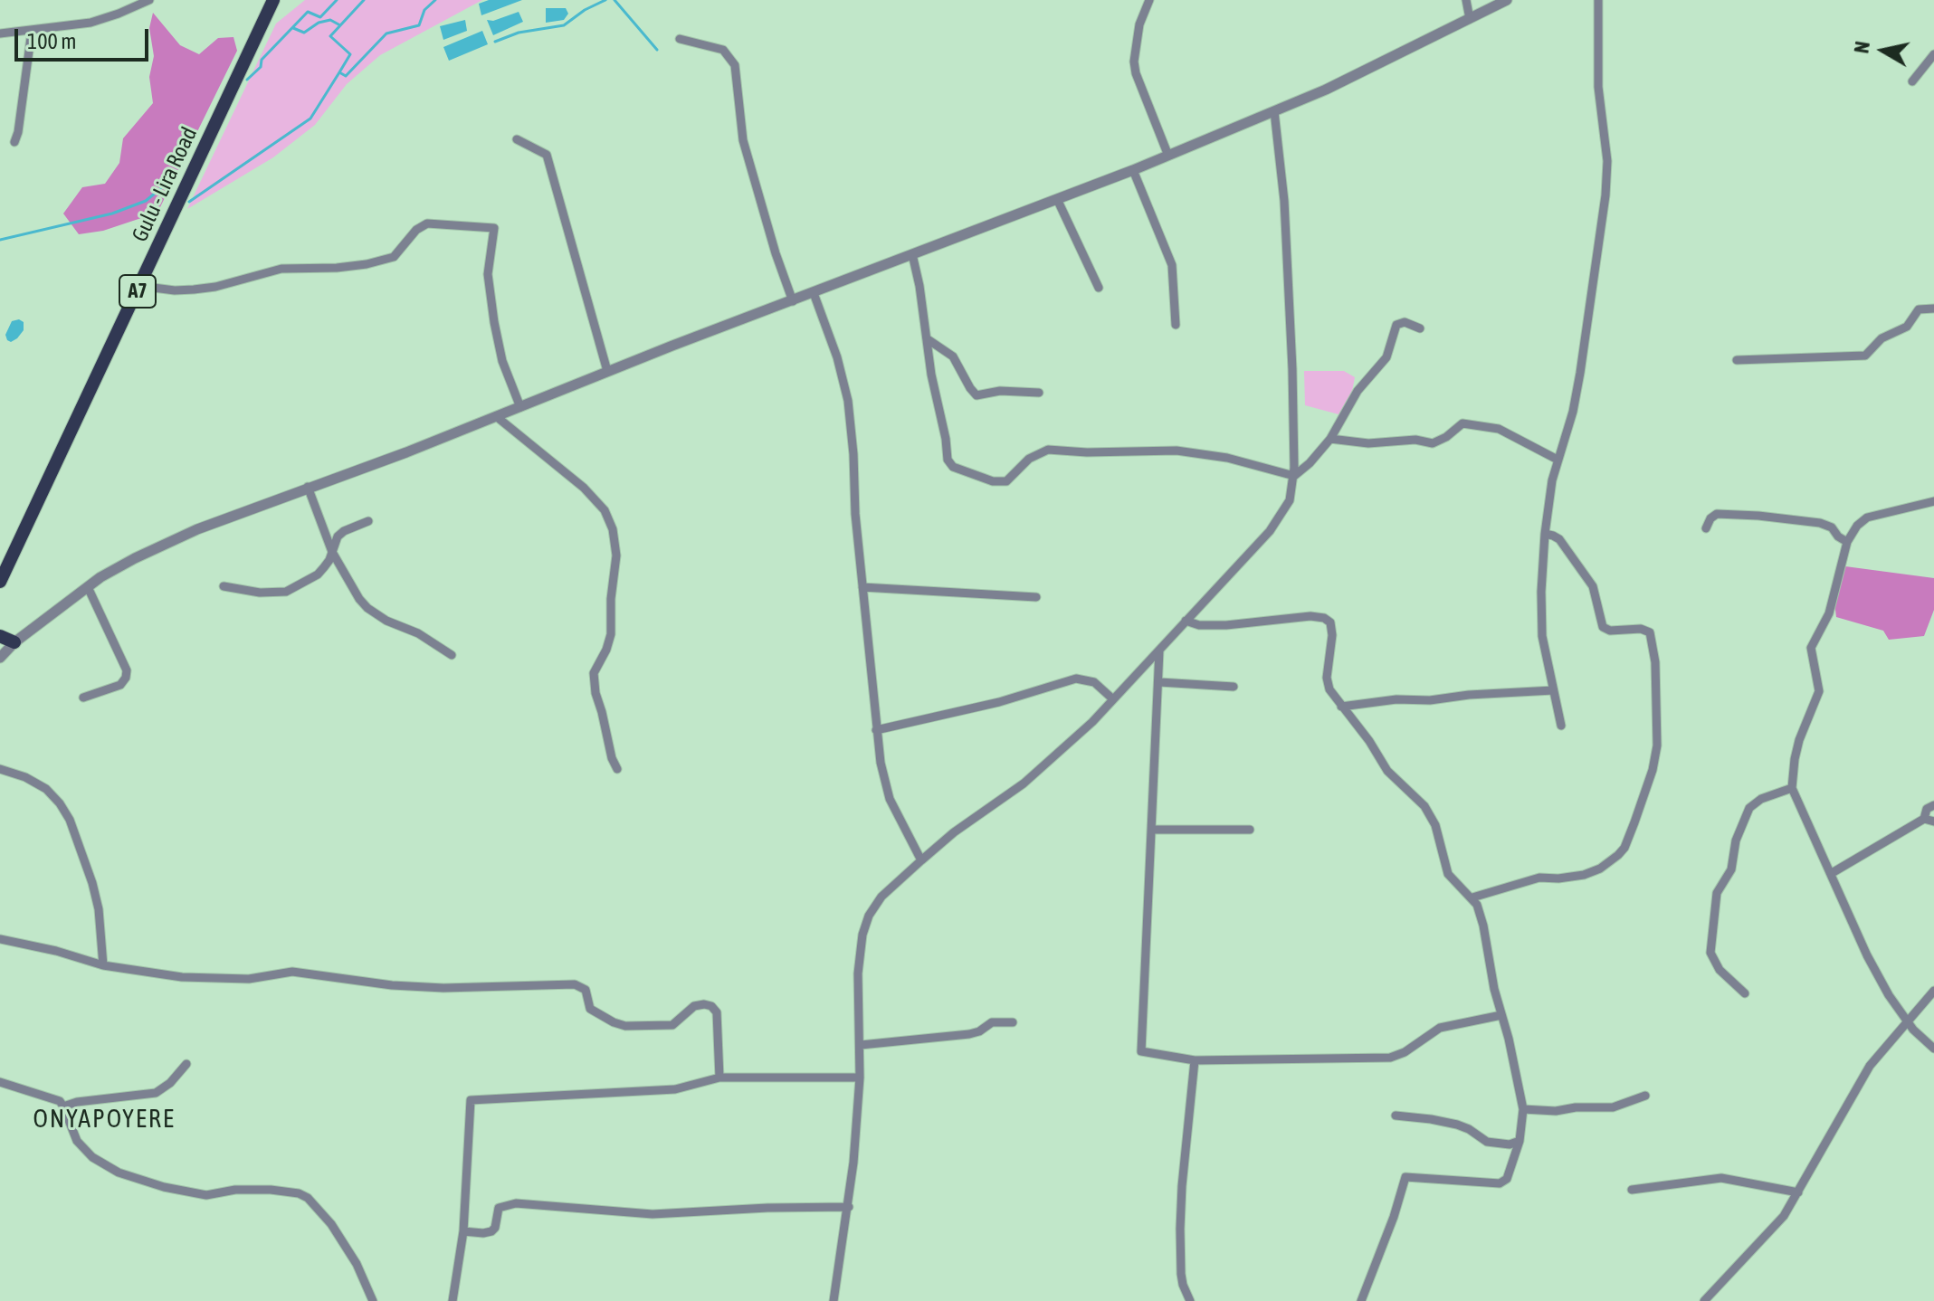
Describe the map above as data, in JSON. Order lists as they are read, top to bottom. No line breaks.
{"streets":{"main road":["Gulu - Lira Road","A7"]},"districts":["ONYAPOYERE"],"scale_bar":"100 m","north":"left"}
